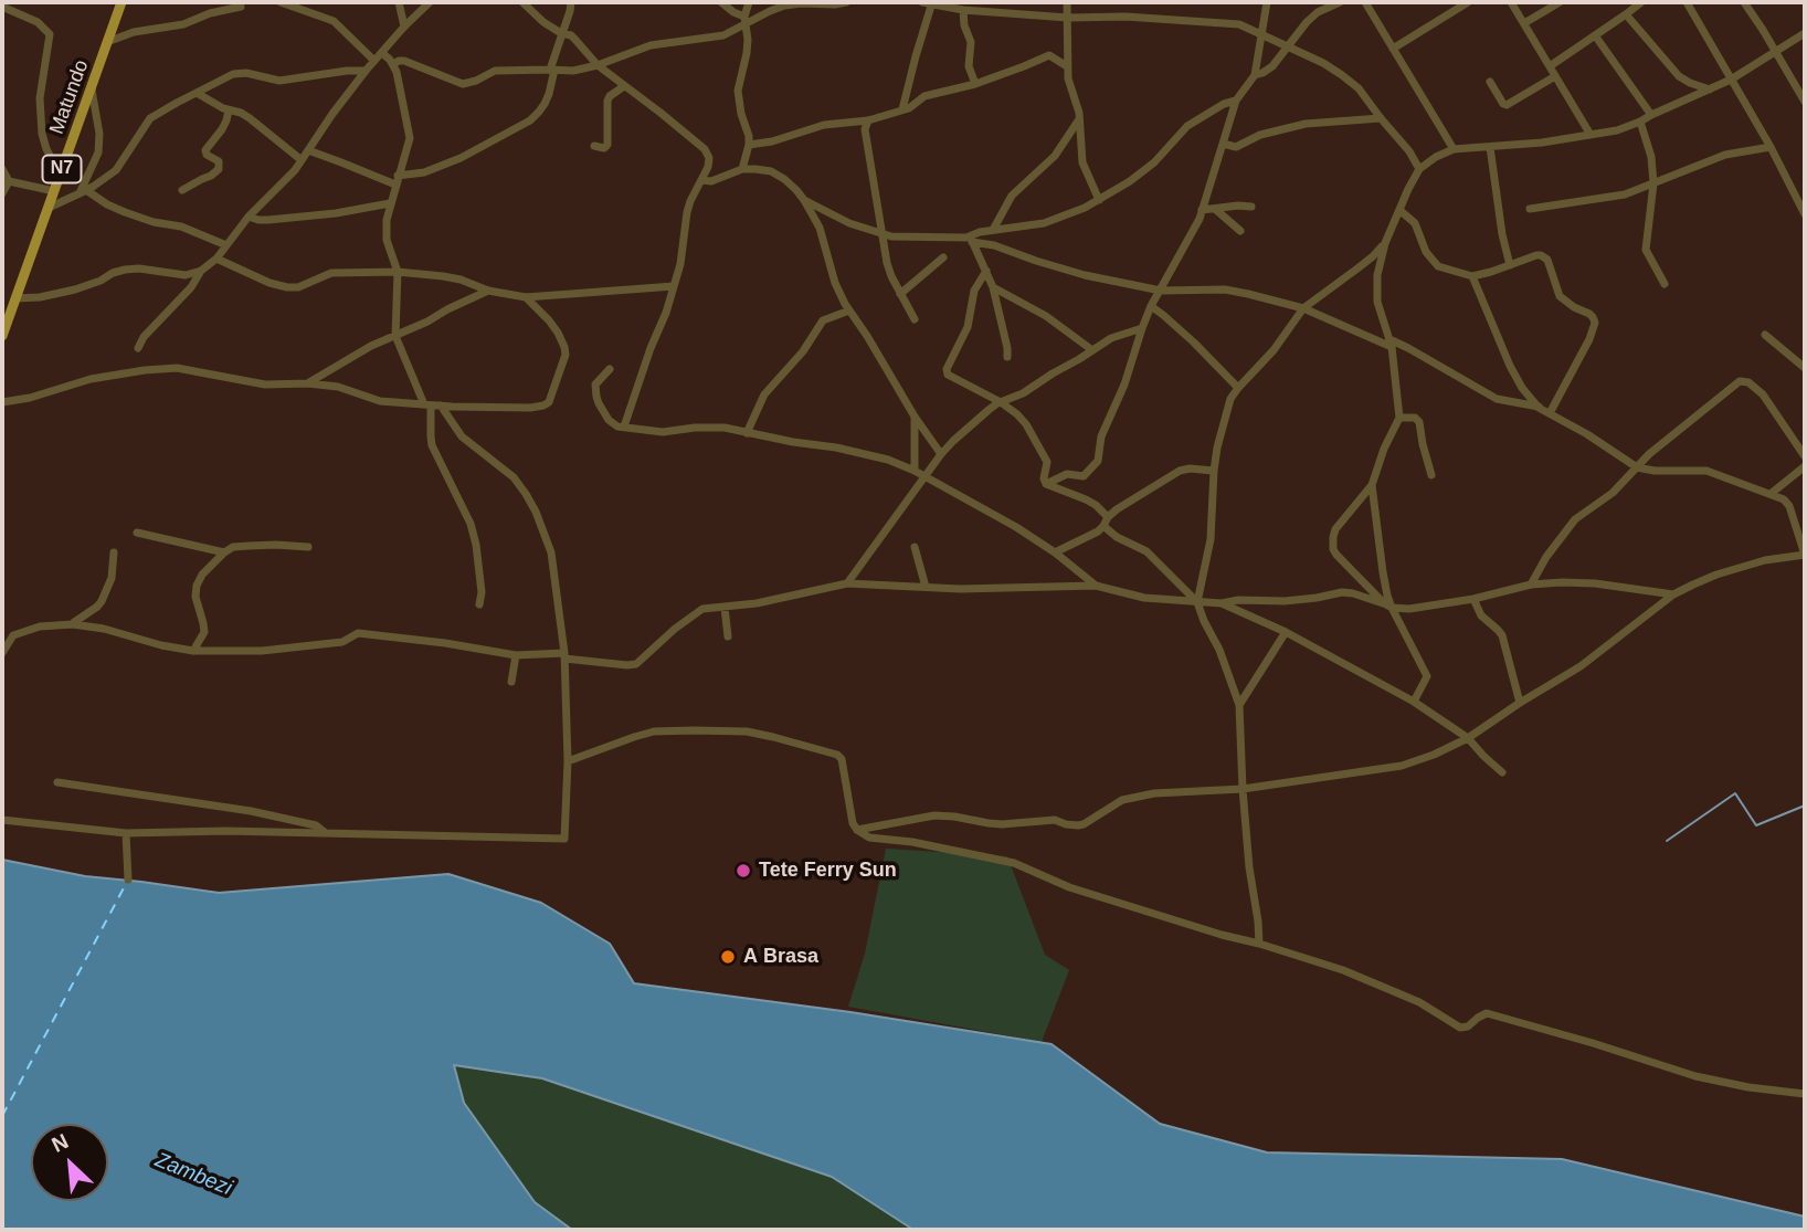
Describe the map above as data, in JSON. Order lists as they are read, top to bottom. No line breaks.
{"streets":{"main road":["Matundo","N7"]},"water":["Zambezi"],"places":["Tete Ferry Sun","A Brasa"],"north":"top left"}
